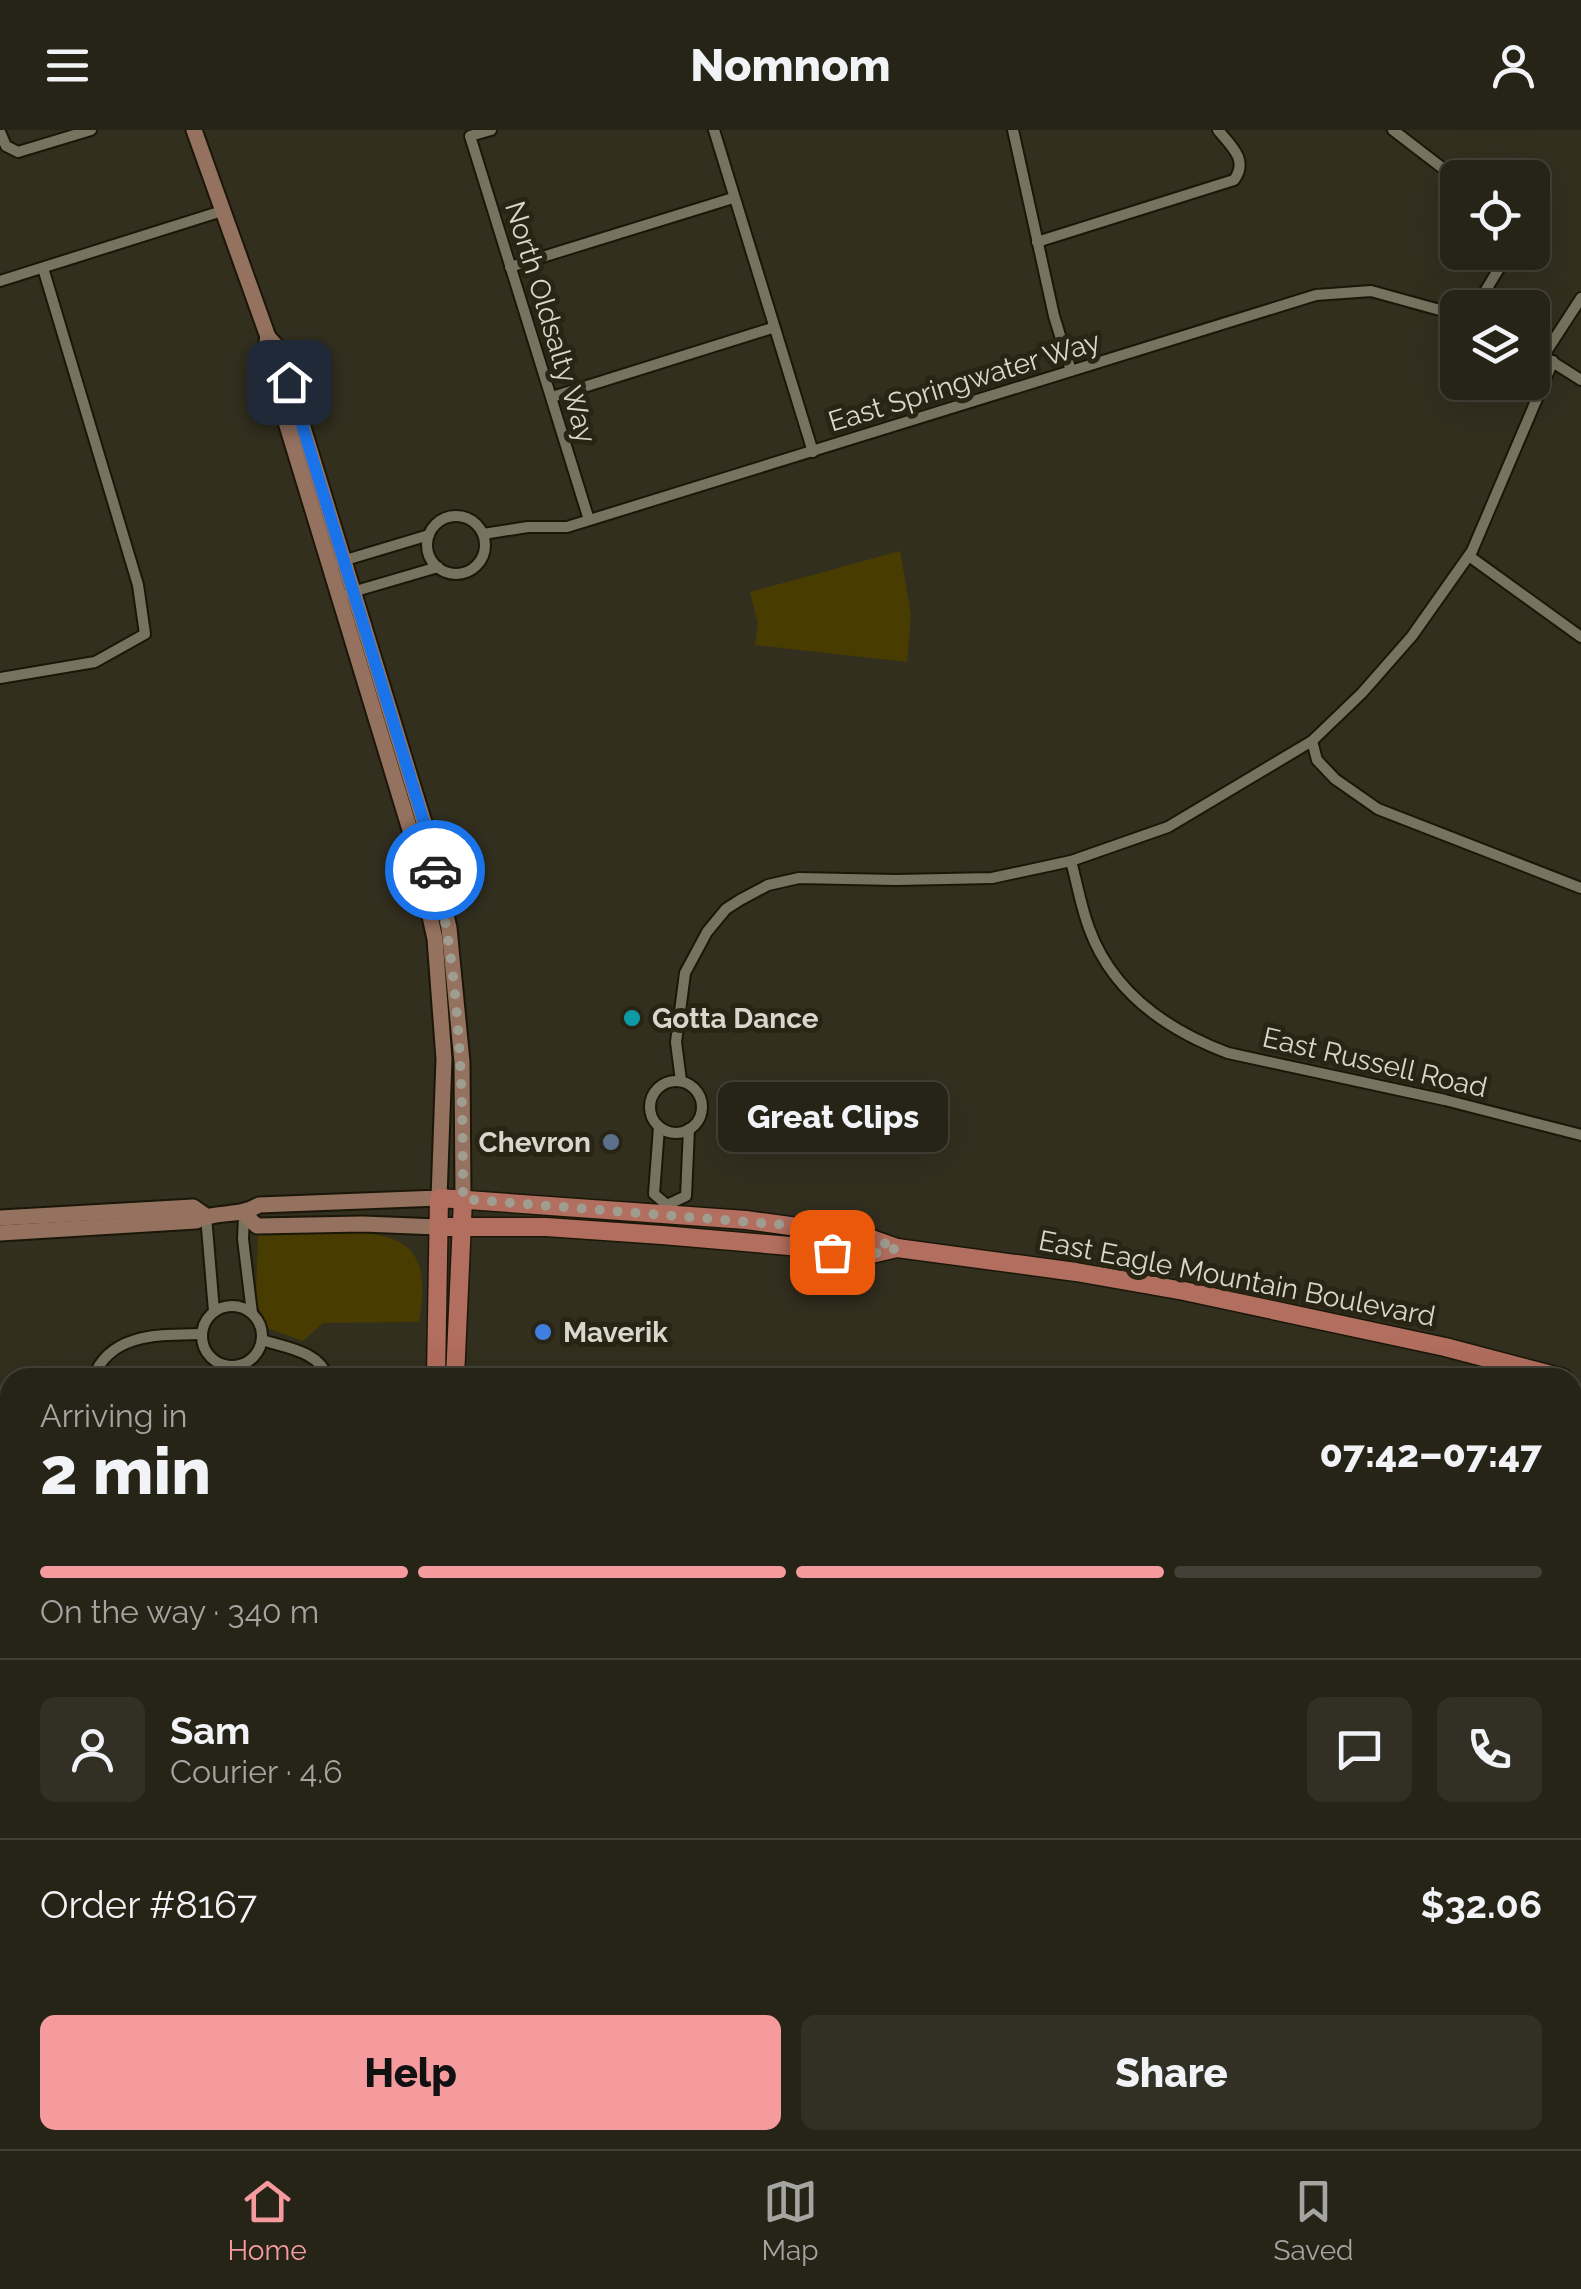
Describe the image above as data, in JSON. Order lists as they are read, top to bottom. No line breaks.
{"streets":{"main road":["East Eagle Mountain Boulevard"],"street":["North Oldsalty Way","East Springwater Way","East Russell Road"]},"crossings":[["North Oldsalty Way","East Springwater Way"]],"places":["Gotta Dance","Chevron","Great Clips","Maverik"],"page":{"header":"Nomnom","bubble":"Great Clips","heading":["2 min","Arriving in","07:42–07:47"],"panel":["Sam","Courier · 4.6","Order #8167","$32.06"],"bar":"On the way · 340 m","buttons":["Help","Share"],"tabs":["Home","Map","Saved"]}}
